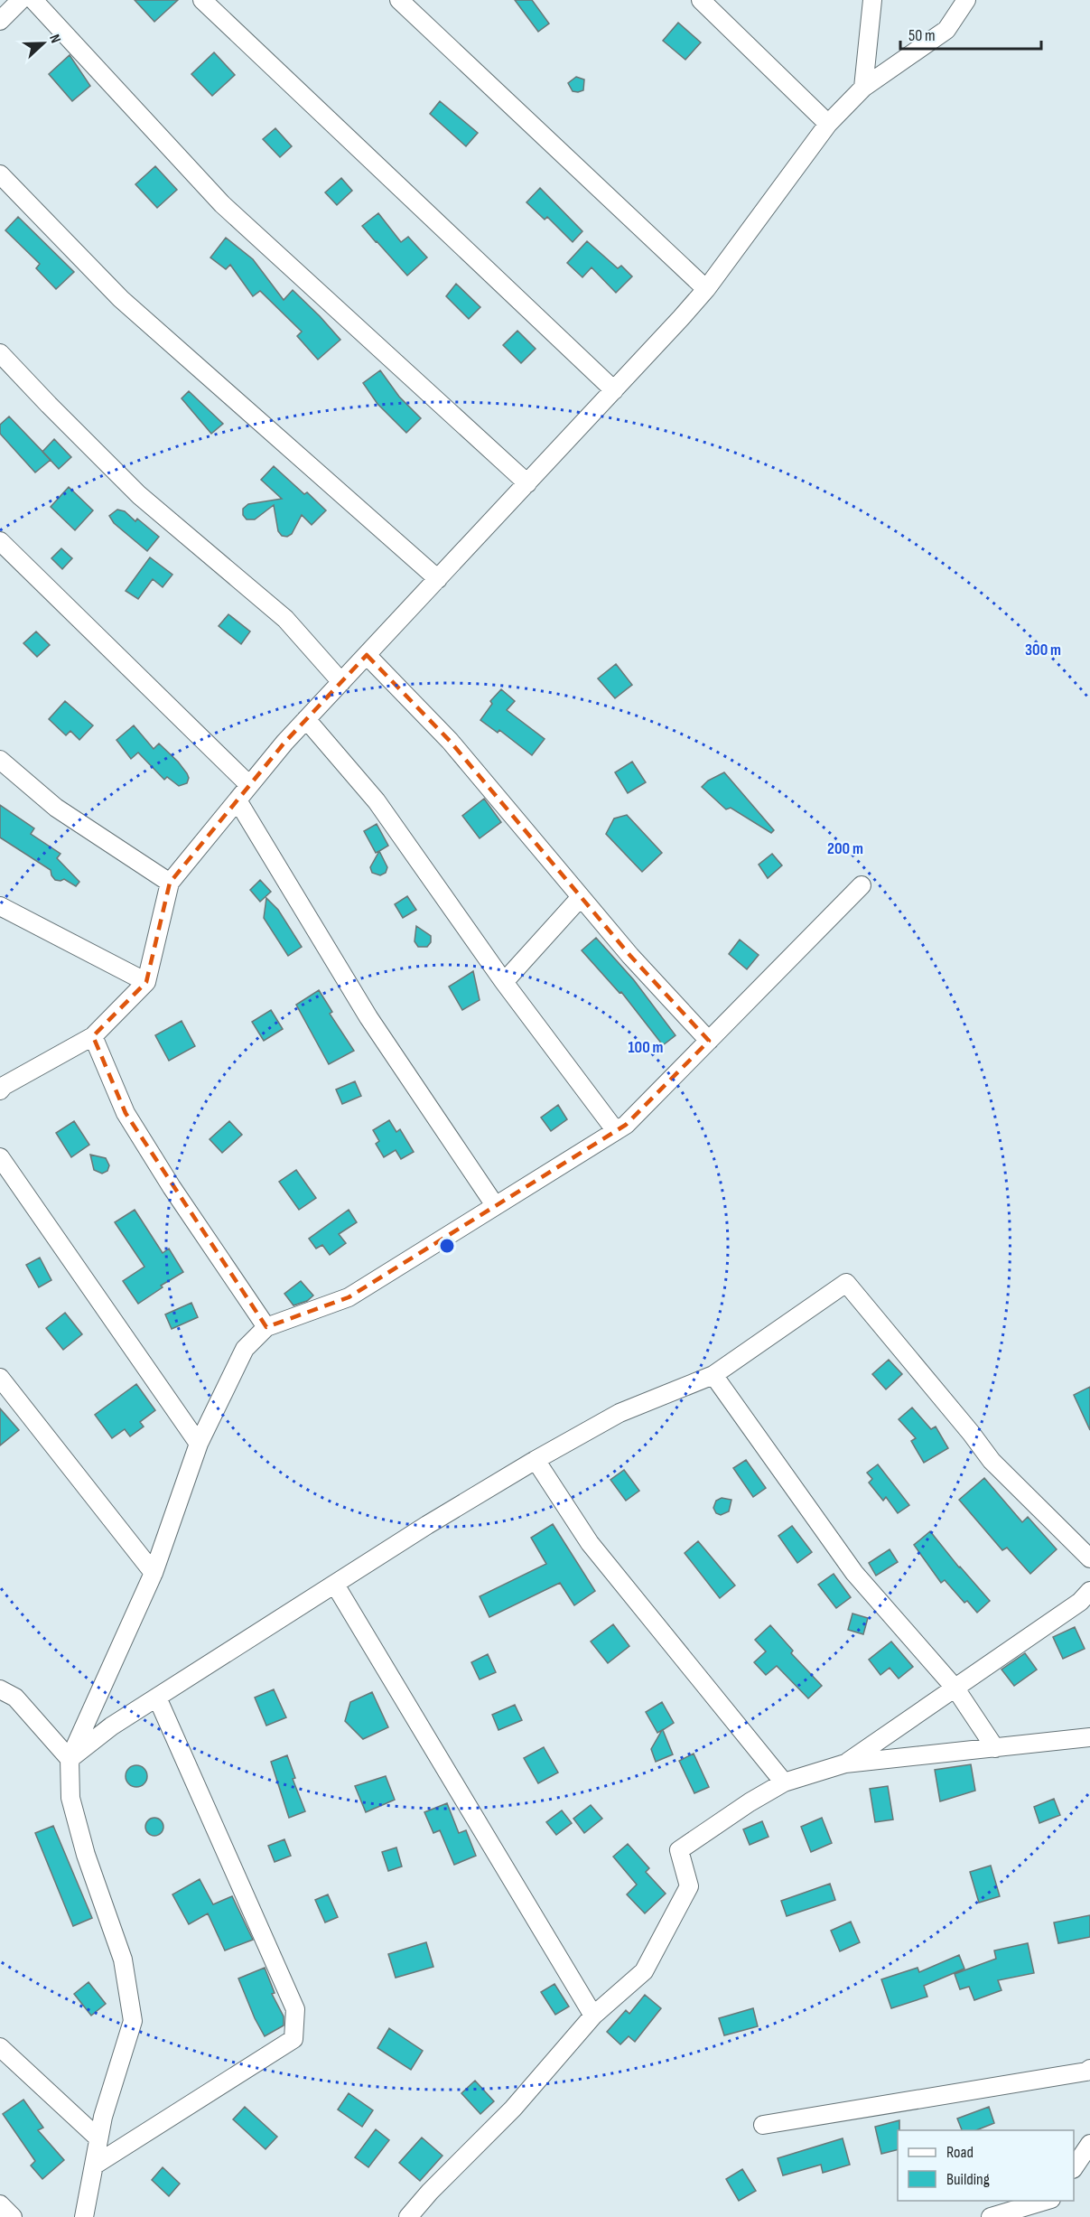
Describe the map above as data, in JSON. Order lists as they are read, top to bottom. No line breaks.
{"legend":["Road","Building"],"scale_bar":"50 m","north":"right","rings":["300 m","200 m","100 m"]}
